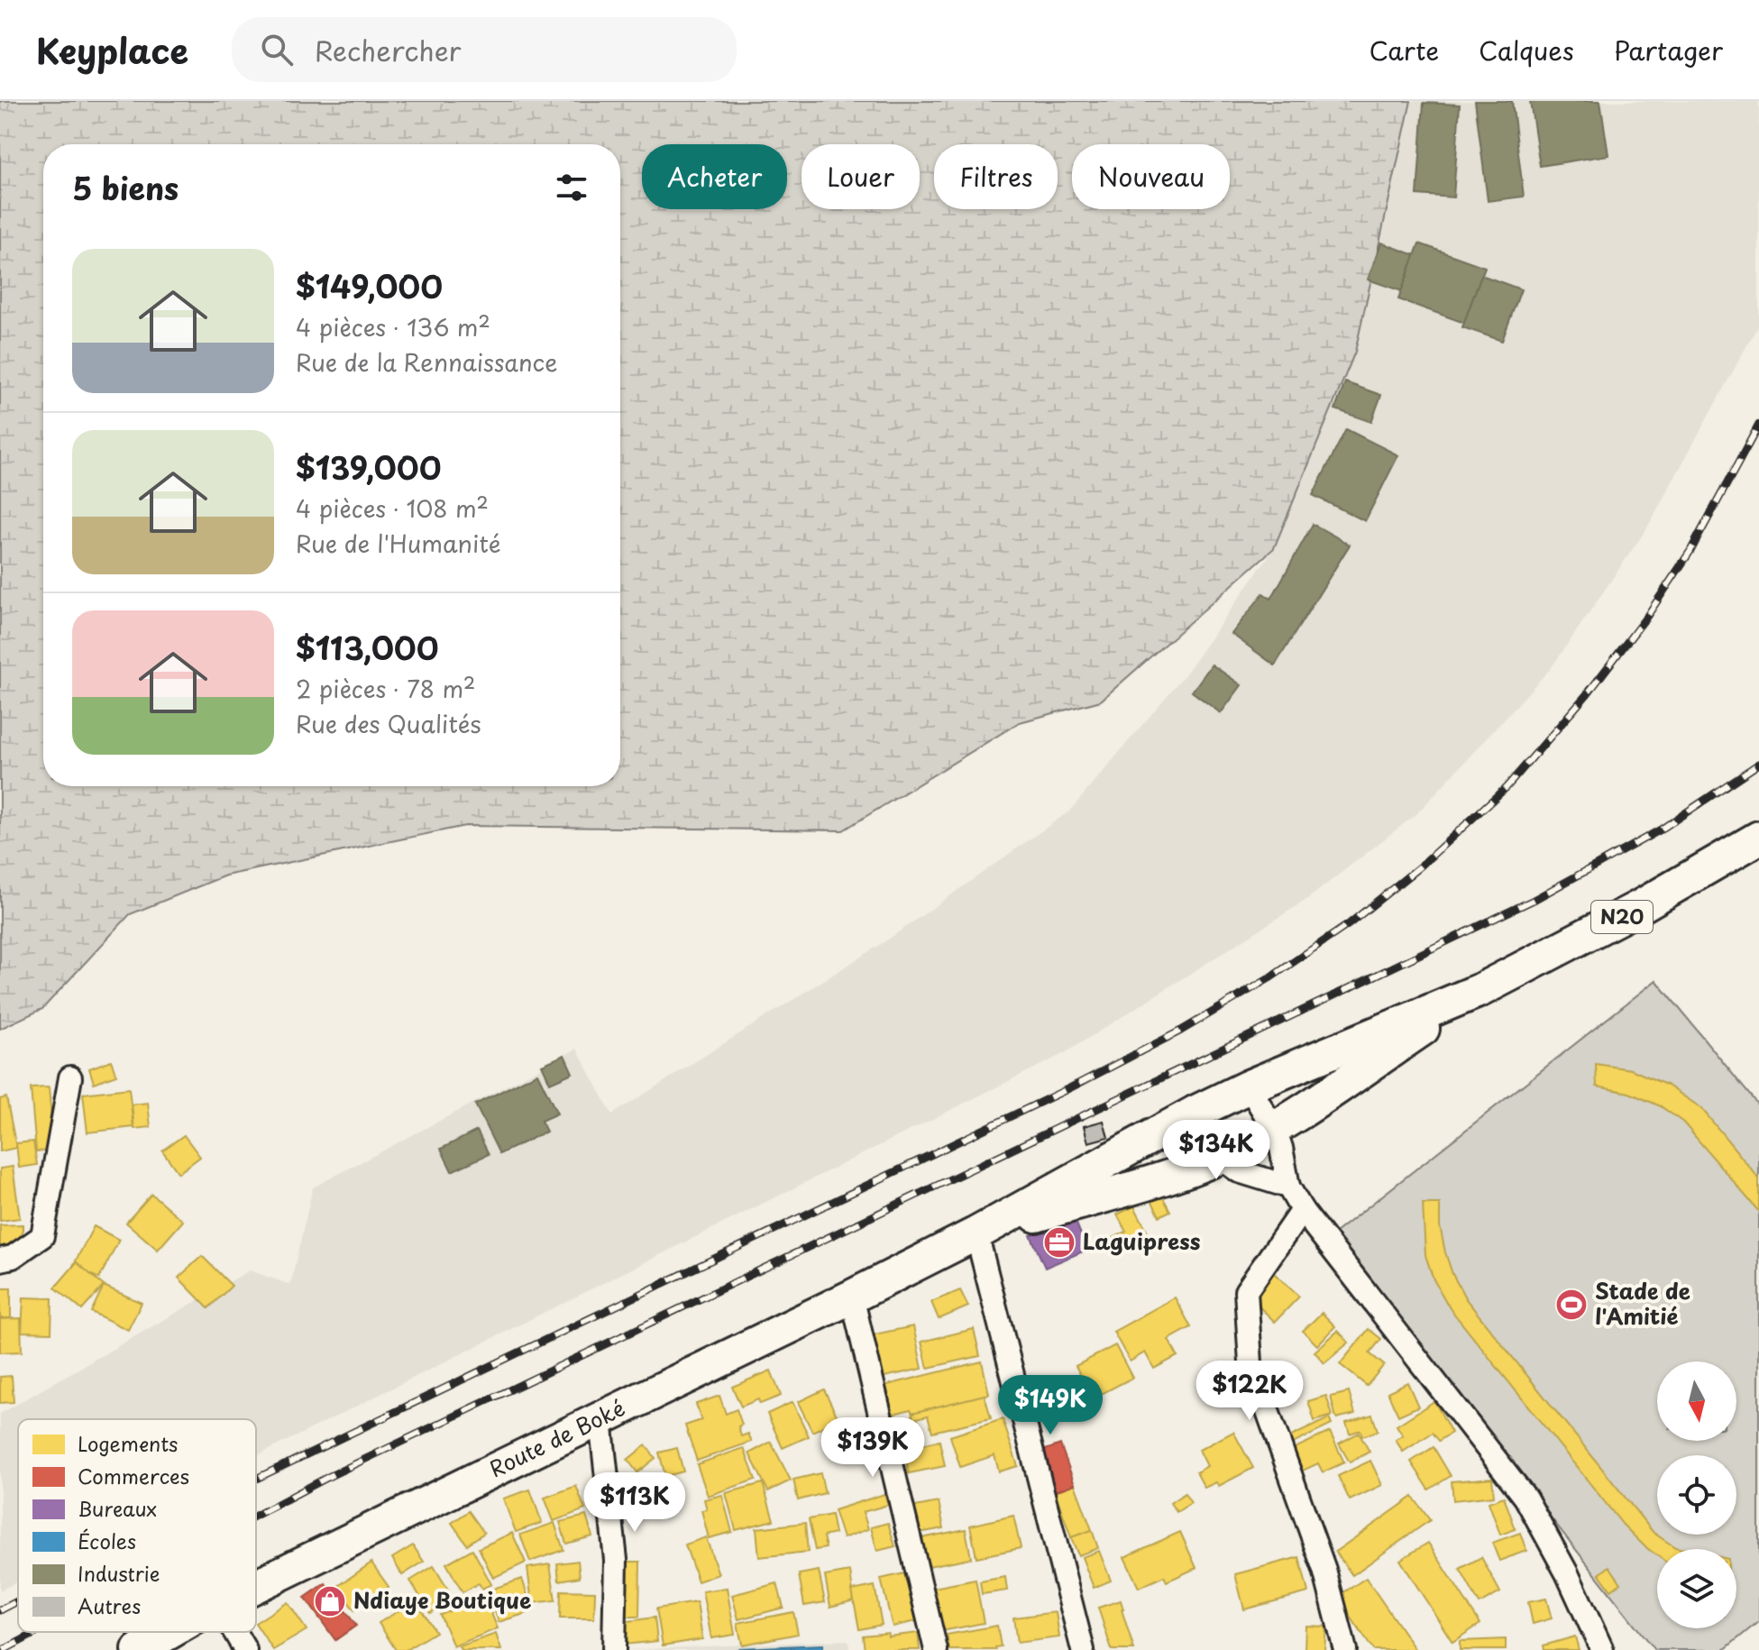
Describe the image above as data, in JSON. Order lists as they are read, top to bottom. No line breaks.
{"streets":{"main road":["N20","Route de Boké"]},"crossings":[["N20","Route de Boké"]],"places":{"office":["Laguipress"],"sports":["Stade de l'Amitié"],"shop":["Ndiaye Boutique"]},"legend":["Logements","Commerces","Bureaux","Écoles","Industrie","Autres"],"north":"bottom","page":{"header":"Keyplace","search":"Rechercher","nav":["Carte","Calques","Partager"],"chip":["Acheter","Louer","Filtres","Nouveau"],"heading":"5 biens","list":[{"name":"$149,000","note":"4 pièces · 136 m² · Rue de la Rennaissance"},{"name":"$139,000","note":"4 pièces · 108 m² · Rue de l'Humanité"},{"name":"$113,000","note":"2 pièces · 78 m² · Rue des Qualités"}],"price":["$134K","$122K","$149K","$139K","$113K"]}}
